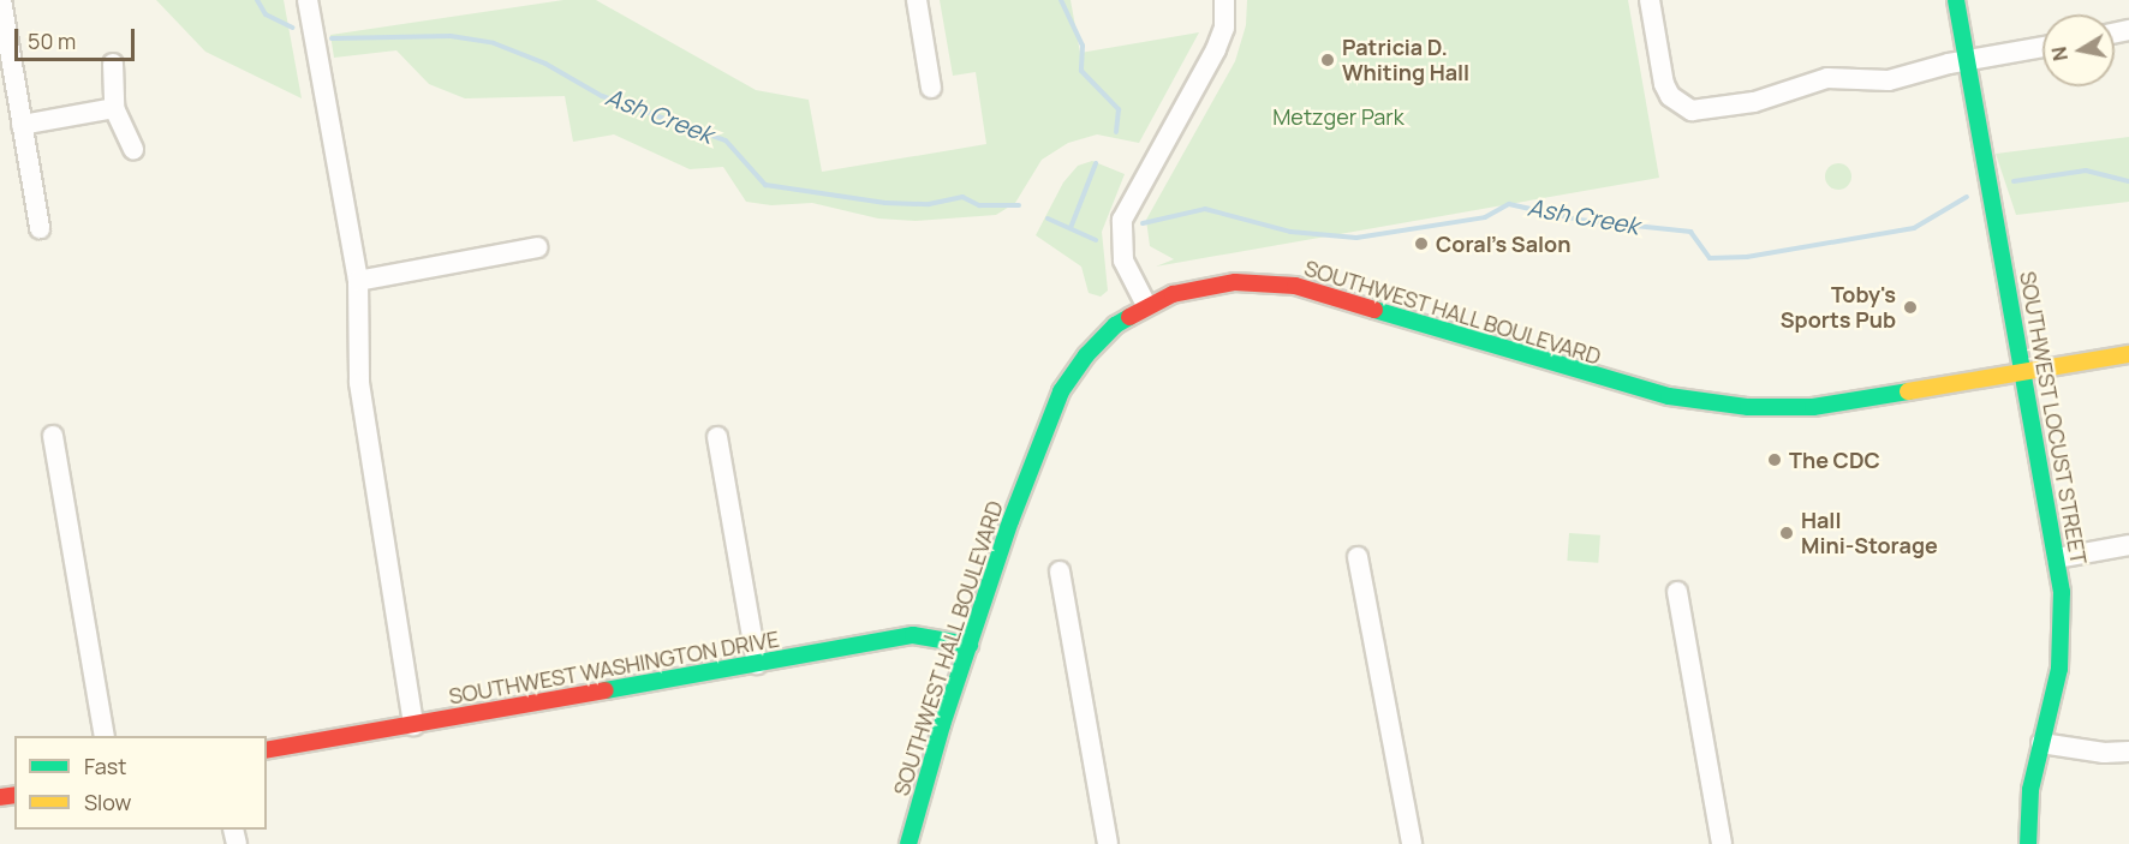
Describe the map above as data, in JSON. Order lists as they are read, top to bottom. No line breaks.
{"streets":{"main road":["SOUTHWEST HALL BOULEVARD","SOUTHWEST LOCUST STREET","SOUTHWEST WASHINGTON DRIVE"]},"crossings":[["SOUTHWEST HALL BOULEVARD","SOUTHWEST LOCUST STREET"],["SOUTHWEST HALL BOULEVARD","SOUTHWEST WASHINGTON DRIVE"]],"water":["Ash Creek"],"parks":["Metzger Park"],"places":["Patricia D. Whiting Hall","Coral's Salon","Toby's Sports Pub","The CDC","Hall Mini-Storage"],"legend":["Fast","Slow"],"scale_bar":"50 m","north":"left"}
